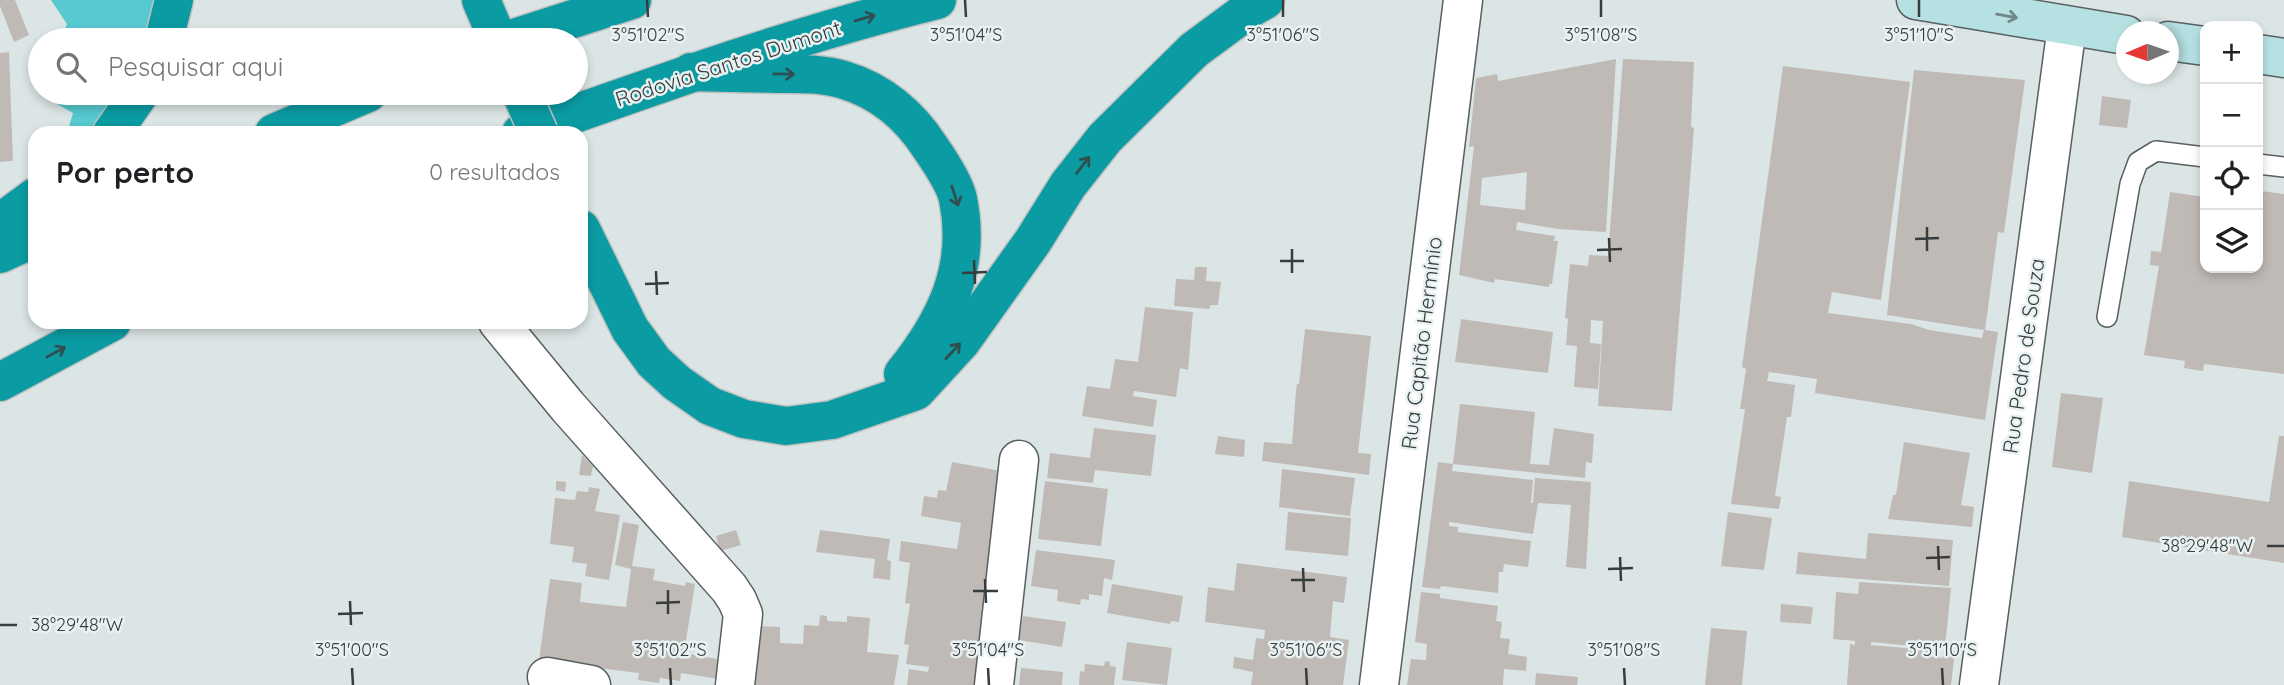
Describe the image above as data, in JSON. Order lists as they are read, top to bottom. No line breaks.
{"streets":{"highway":["Rodovia Santos Dumont"],"street":["Rua Capitão Hermínio","Rua Pedro de Souza"]},"one_way":["Rodovia Santos Dumont"],"north":"left","page":{"map_buttons":["+","−"],"search":"Pesquisar aqui","heading":["Por perto","0 resultados"]},"coordinates":["3°51'02\"S","3°51'04\"S","3°51'06\"S","3°51'08\"S","3°51'10\"S","38°29'48\"W","3°51'00\"S"]}
